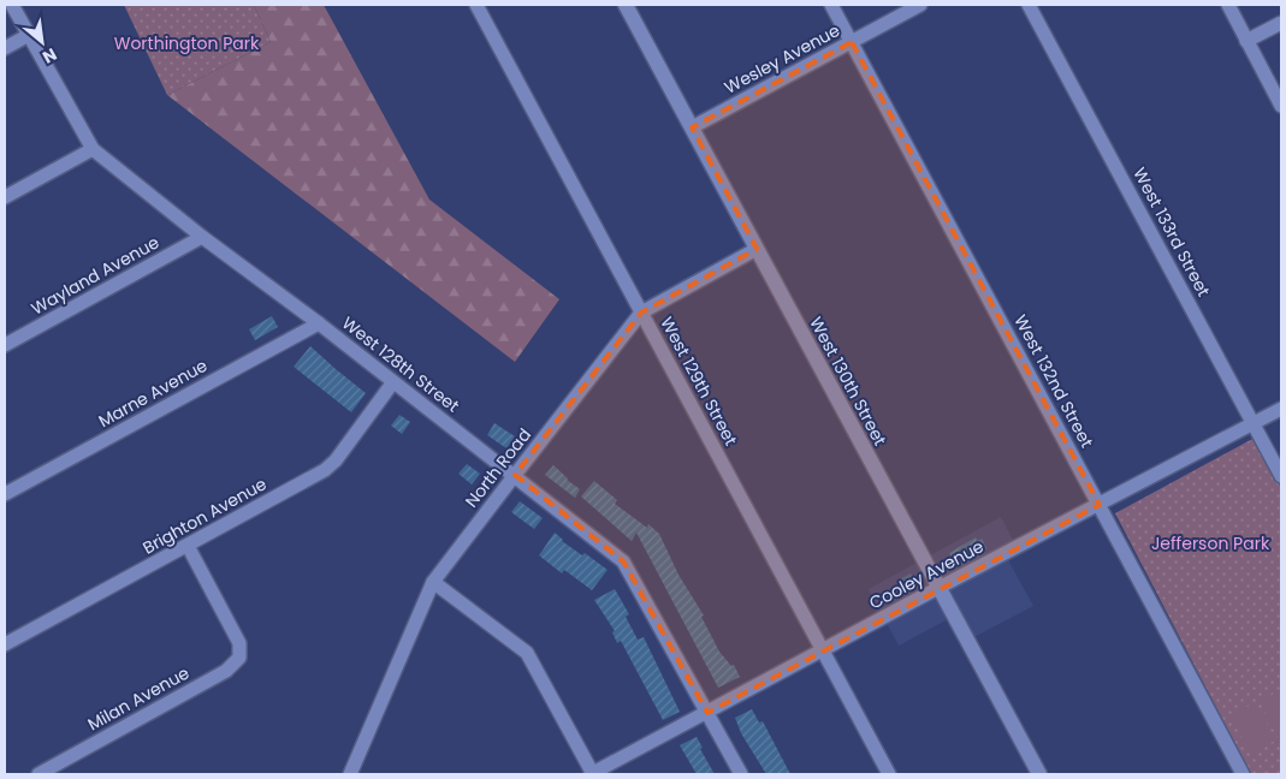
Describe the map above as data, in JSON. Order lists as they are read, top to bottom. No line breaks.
{"streets":{"main road":["West 130th Street"],"street":["Wesley Avenue","West 133rd Street","Wayland Avenue","West 128th Street","West 129th Street","West 132nd Street","Marne Avenue","North Road","Brighton Avenue","Cooley Avenue","Milan Avenue"]},"crossings":[["Wesley Avenue","West 130th Street"],["Wesley Avenue","West 132nd Street"],["West 133rd Street","Cooley Avenue"],["Wayland Avenue","West 128th Street"],["West 128th Street","Marne Avenue"],["West 128th Street","North Road"],["West 128th Street","Brighton Avenue"],["West 128th Street","Cooley Avenue"],["West 129th Street","North Road"],["West 129th Street","Cooley Avenue"],["West 130th Street","North Road"],["West 130th Street","Cooley Avenue"],["West 132nd Street","Cooley Avenue"],["Brighton Avenue","Milan Avenue"]],"parks":["Worthington Park","Jefferson Park"],"north":"bottom right"}
